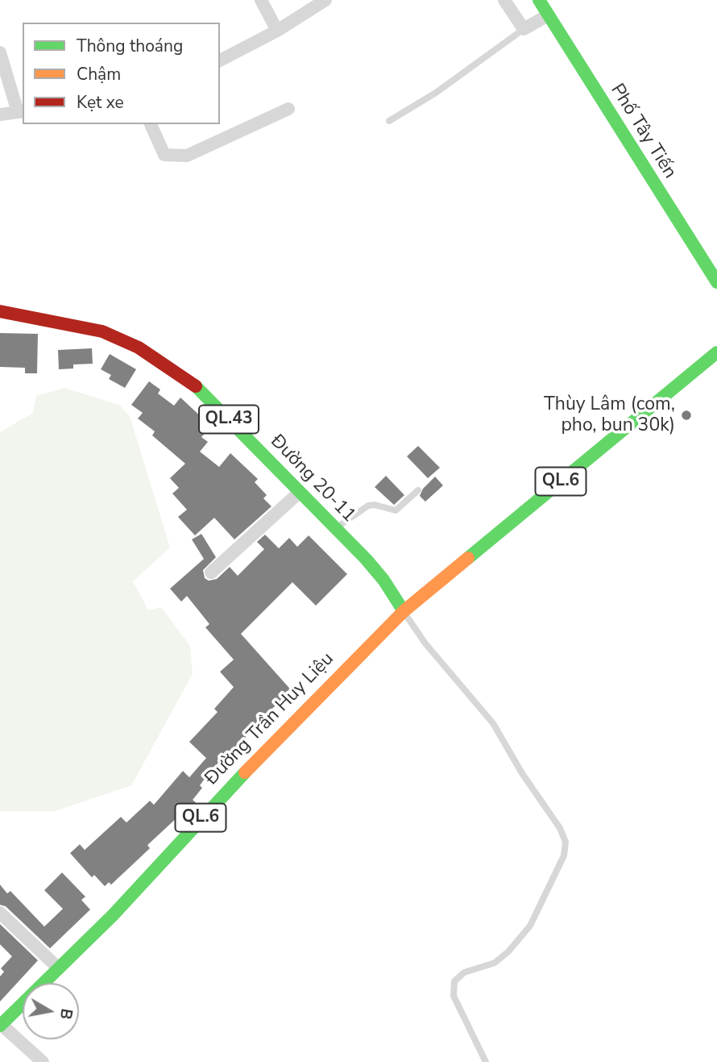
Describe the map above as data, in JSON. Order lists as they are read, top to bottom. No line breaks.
{"streets":{"main road":["Phố Tây Tiến","QL.43","Đường 20-11","QL.6","Đường Trần Huy Liệu"]},"crossings":[["Đường 20-11","QL.6"],["Đường 20-11","Đường Trần Huy Liệu"],["QL.6","Đường Trần Huy Liệu"]],"places":["Thùy Lâm (com, pho, bun 30k)"],"legend":["Thông thoáng","Chậm","Kẹt xe"],"north":"right"}
